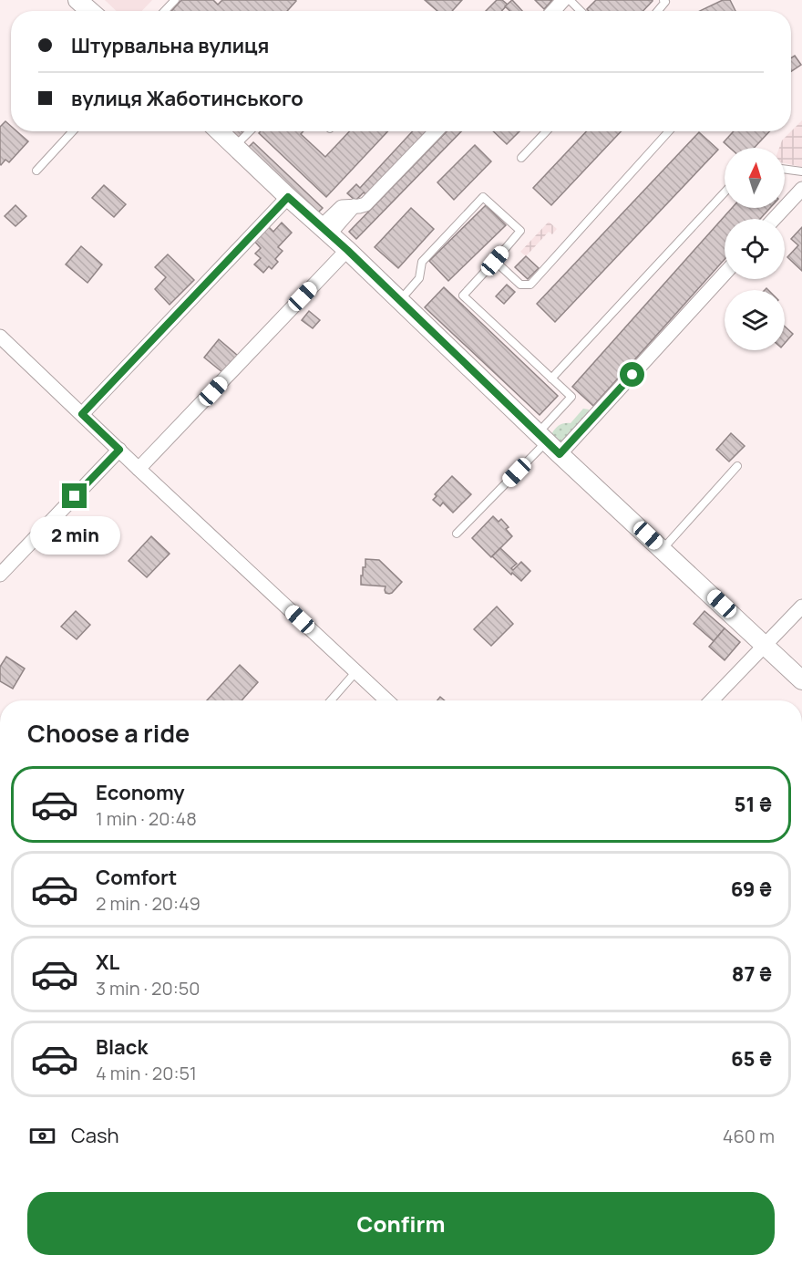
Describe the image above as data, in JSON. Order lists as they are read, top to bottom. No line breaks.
{"north":"top","page":{"banner":["Штурвальна вулиця","вулиця Жаботинського"],"bubble":"2 min","heading":"Choose a ride","list":[{"name":"Economy","note":"1 min · 20:48","value":"51 ₴"},{"name":"Comfort","note":"2 min · 20:49","value":"69 ₴"},{"name":"XL","note":"3 min · 20:50","value":"87 ₴"},{"name":"Black","note":"4 min · 20:51","value":"65 ₴"}],"pay":["Cash","460 m"],"buttons":"Confirm"}}
